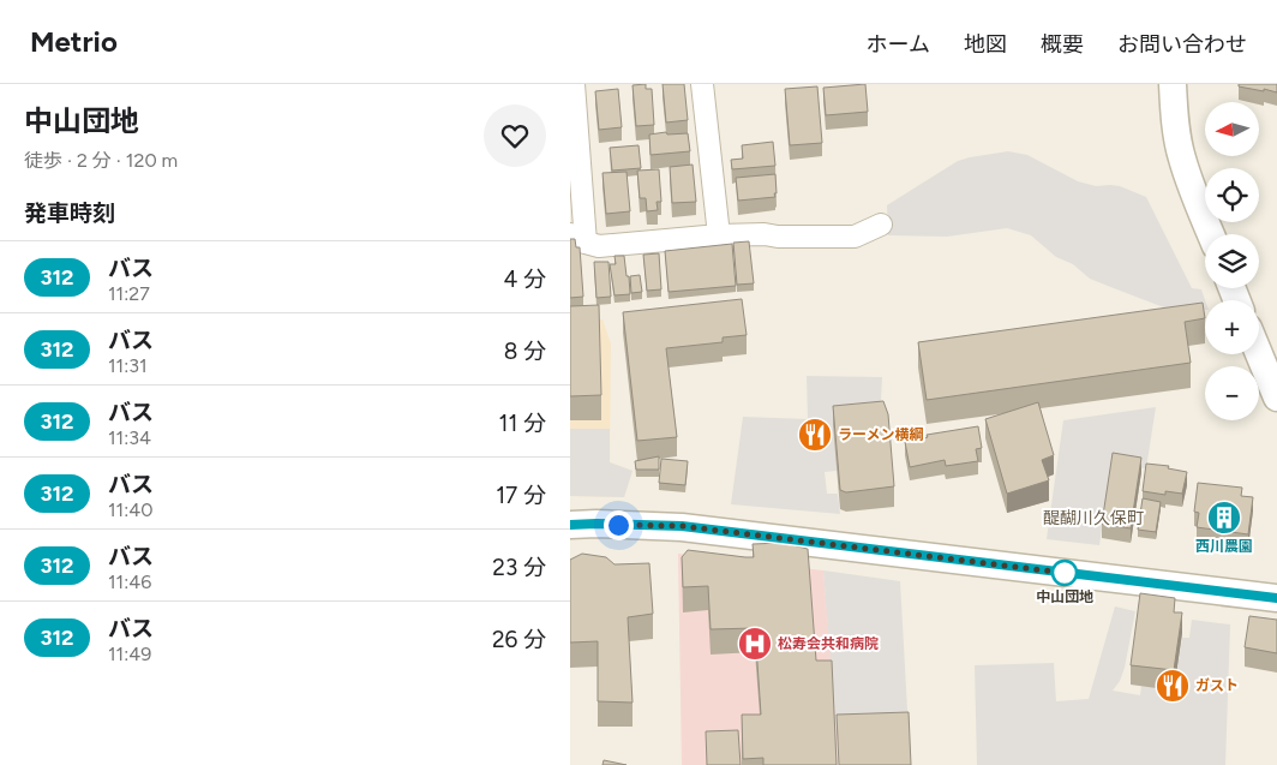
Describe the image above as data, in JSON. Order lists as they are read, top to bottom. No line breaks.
{"districts":["醍醐川久保町"],"places":{"restaurant":["ラーメン横綱","ガスト"],"building":["西川農園"],"other":["中山団地"],"hospital":["松寿会共和病院"]},"lines":["bus line 312"],"north":"left","page":{"header":"Metrio","nav":["ホーム","地図","概要","お問い合わせ"],"heading":[["中山団地","徒歩 · 2 分 · 120 m"],"発車時刻"],"map_buttons":["+","−"],"list":[{"mark":"312","name":"バス","note":"11:27","value":"4 分"},{"mark":"312","name":"バス","note":"11:31","value":"8 分"},{"mark":"312","name":"バス","note":"11:34","value":"11 分"},{"mark":"312","name":"バス","note":"11:40","value":"17 分"},{"mark":"312","name":"バス","note":"11:46","value":"23 分"},{"mark":"312","name":"バス","note":"11:49","value":"26 分"}]}}
